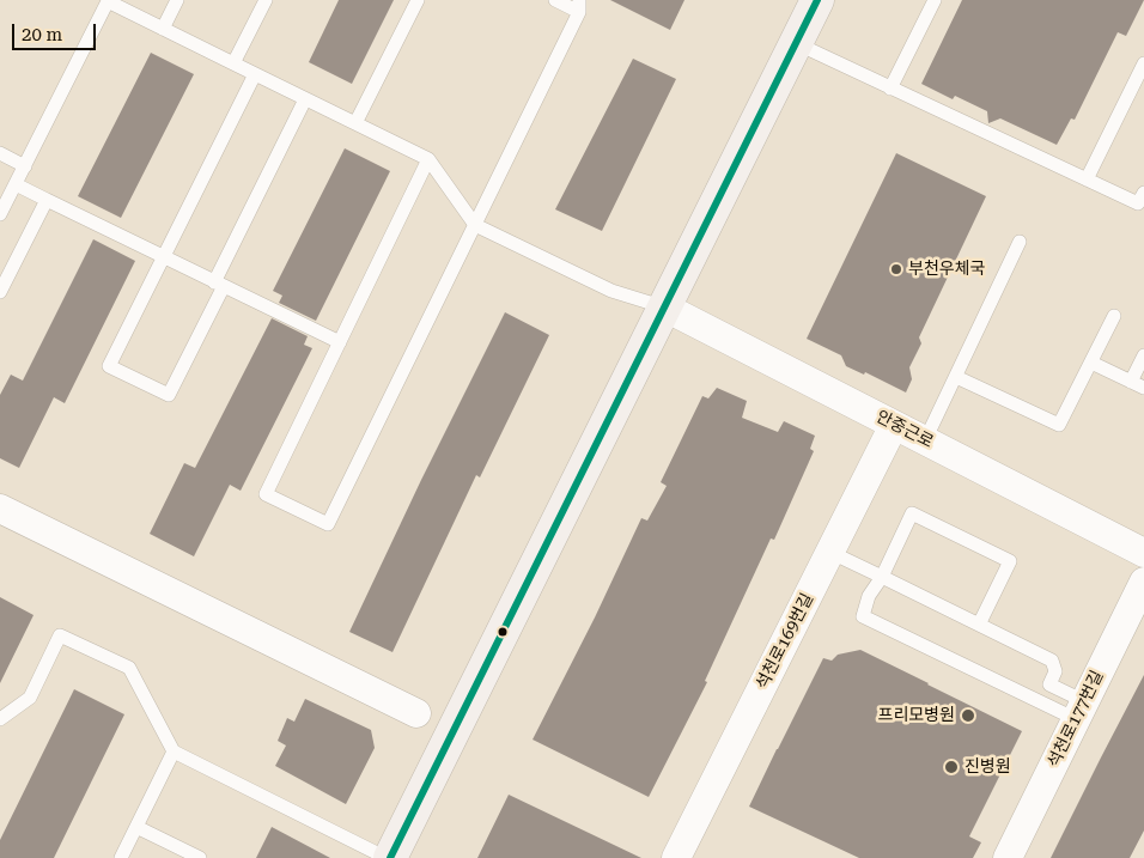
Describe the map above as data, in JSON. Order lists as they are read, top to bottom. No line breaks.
{"streets":{"street":["안중근로","석천로169번길","석천로177번길"]},"crossings":[["안중근로","석천로169번길"]],"places":["부천우체국","프리모병원","진병원"],"scale_bar":"20 m"}
